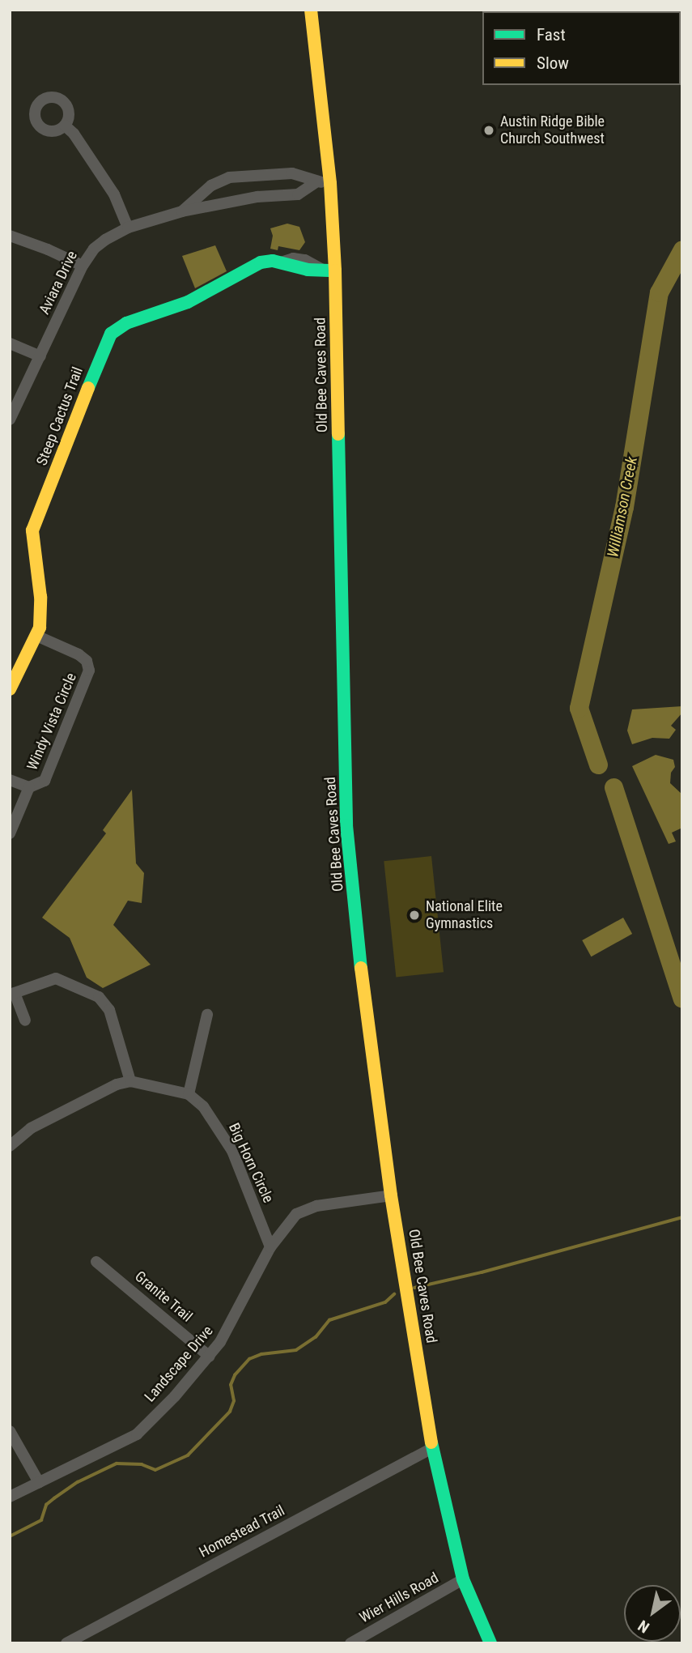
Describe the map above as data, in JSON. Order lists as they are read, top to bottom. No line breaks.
{"streets":{"street":["Aviara Drive","Old Bee Caves Road","Steep Cactus Trail","Windy Vista Circle","Big Horn Circle","Granite Trail","Landscape Drive","Homestead Trail","Wier Hills Road"]},"crossings":[["Aviara Drive","Old Bee Caves Road"],["Old Bee Caves Road","Steep Cactus Trail"],["Old Bee Caves Road","Landscape Drive"],["Old Bee Caves Road","Homestead Trail"],["Old Bee Caves Road","Wier Hills Road"],["Steep Cactus Trail","Windy Vista Circle"],["Big Horn Circle","Landscape Drive"],["Granite Trail","Landscape Drive"]],"water":["Williamson Creek"],"places":["Austin Ridge Bible Church Southwest","National Elite Gymnastics"],"legend":["Fast","Slow"],"north":"bottom left"}
